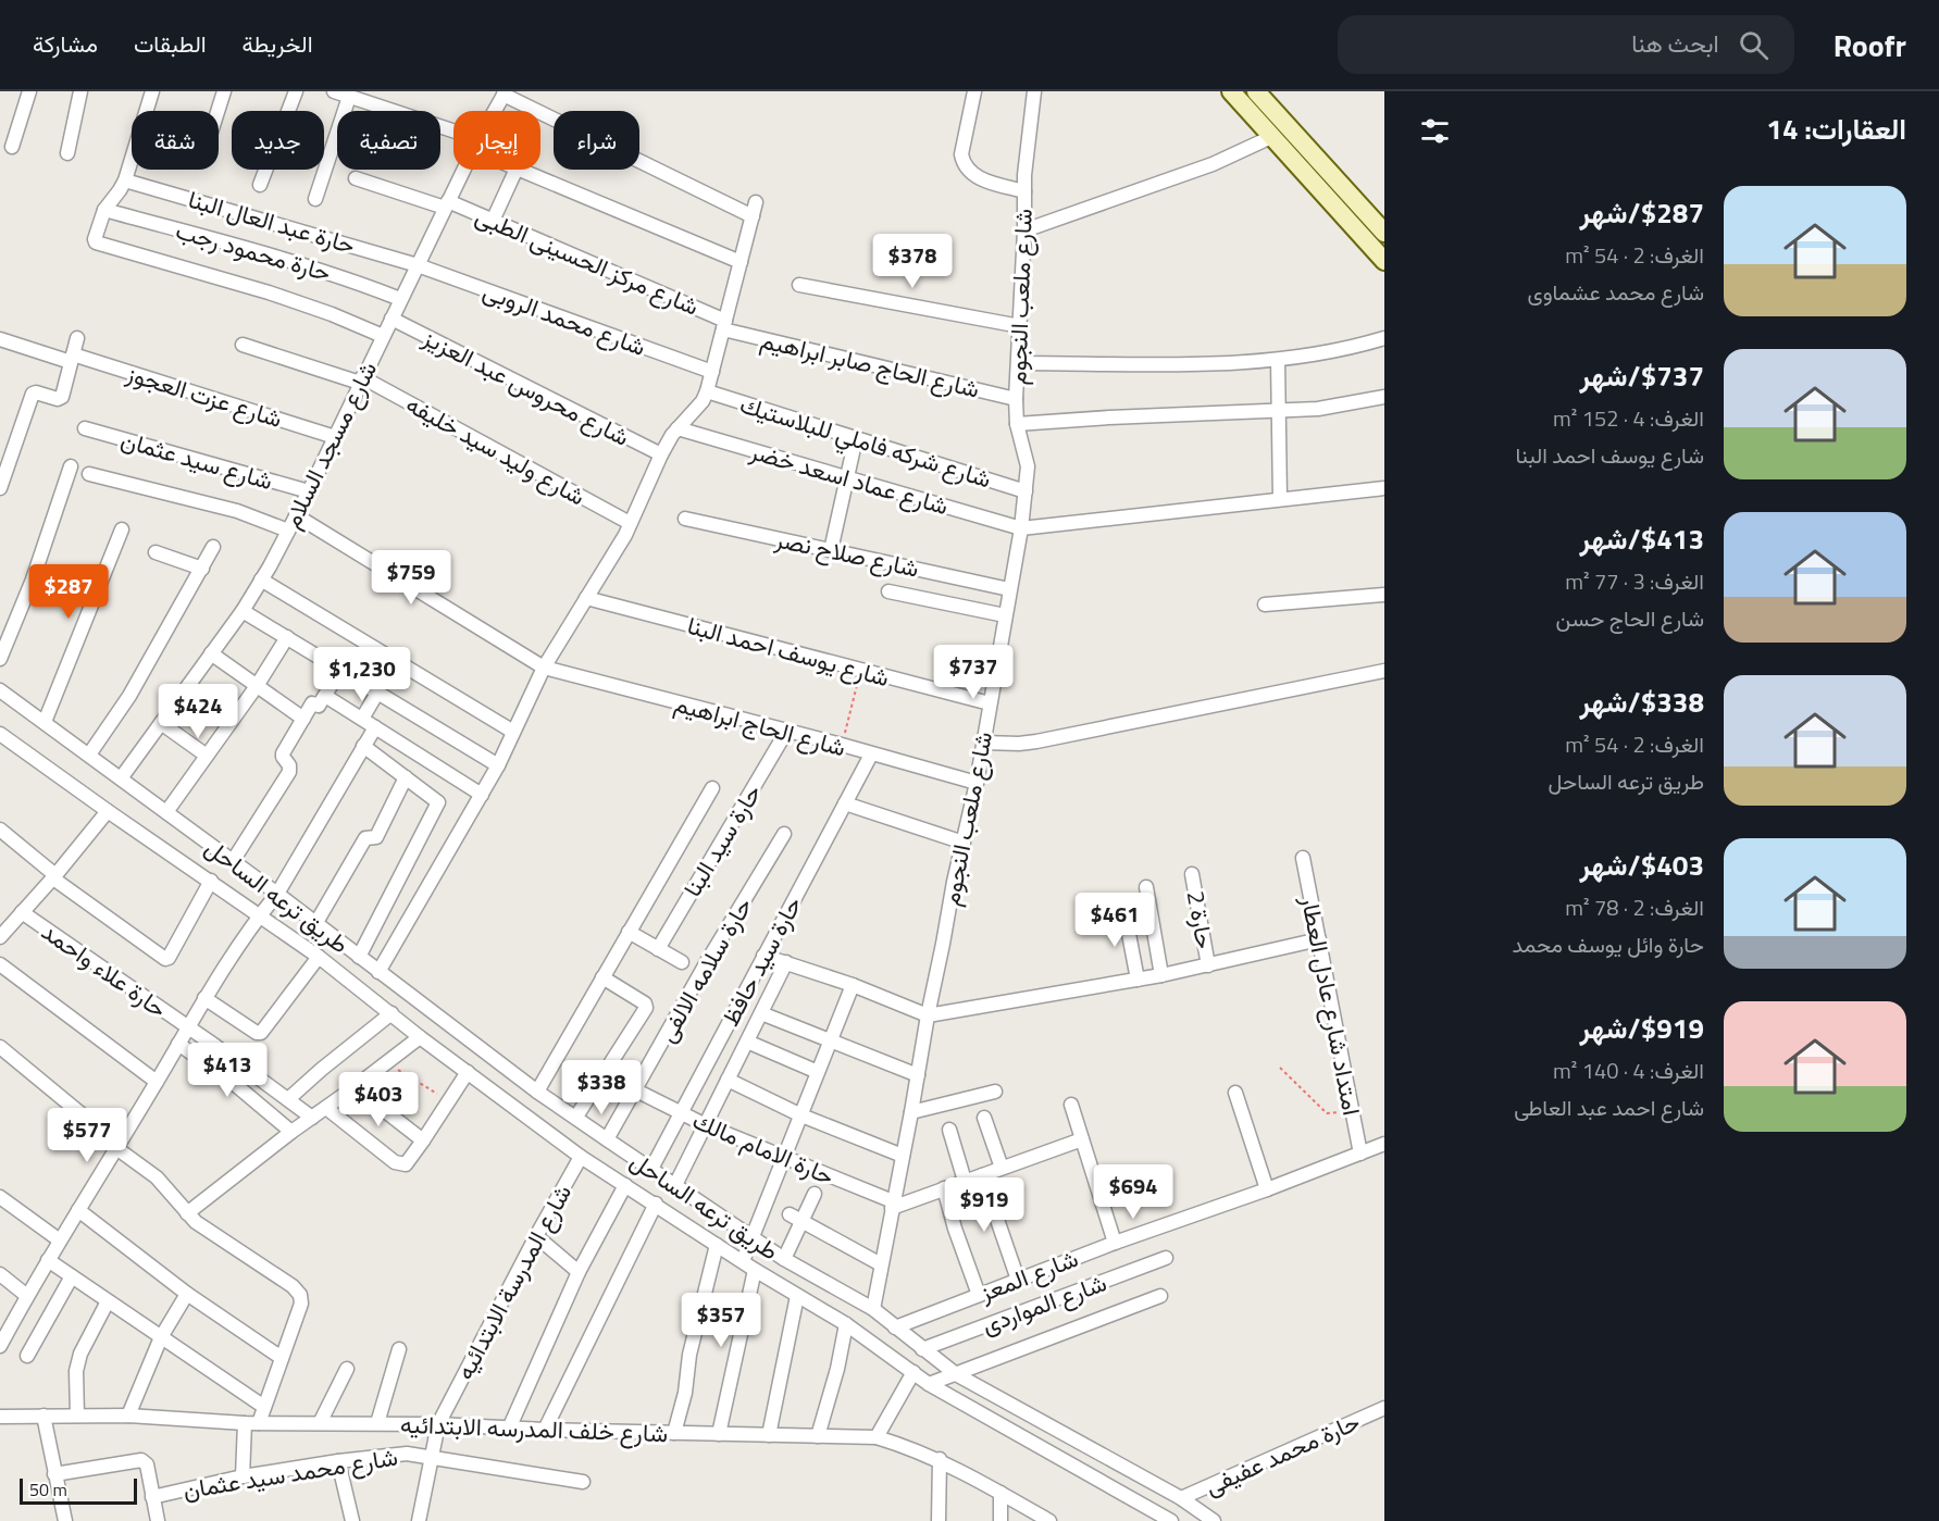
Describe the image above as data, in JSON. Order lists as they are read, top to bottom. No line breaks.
{"streets":{"street":["حارة عبد العال البنا","حارة محمود رجب","شارع مركز الحسينى الطبى","شارع ملعب النجوم","شارع محمد الروبى","شارع الحاج صابر ابراهيم","شارع محروس عبد العزيز","شارع عزت العجوز","شارع شركه فاملي للبلاستيك","شارع مسجد السلام","شارع وليد سيد خليفه","شارع سيد عثمان","شارع عماد اسعد خضر","شارع صلاح نصر","شارع يوسف احمد البنا","شارع الحاج ابراهيم","حارة سيد البنا","طريق ترعه الساحل","حارة 2","حارة سيد حافظ","حارة علاء واحمد","حارة سلامه الالفى","امتداد شارع عادل العطار","حارة الامام مالك","شارع المعز","شارع المدرسة الابتدائيه","شارع المواردى","شارع خلف المدرسه الابتدائيه","حارة محمد عفيفى","شارع محمد سيد عثمان"]},"crossings":[["حارة عبد العال البنا","شارع محمد الروبى"],["حارة عبد العال البنا","شارع مسجد السلام"],["حارة محمود رجب","شارع مسجد السلام"],["شارع مركز الحسينى الطبى","شارع الحاج صابر ابراهيم"],["شارع مركز الحسينى الطبى","شارع مسجد السلام"],["شارع ملعب النجوم","شارع الحاج صابر ابراهيم"],["شارع ملعب النجوم","شارع شركه فاملي للبلاستيك"],["شارع ملعب النجوم","شارع عماد اسعد خضر"],["شارع ملعب النجوم","شارع صلاح نصر"],["شارع ملعب النجوم","شارع يوسف احمد البنا"],["شارع ملعب النجوم","شارع الحاج ابراهيم"],["شارع ملعب النجوم","طريق ترعه الساحل"],["شارع ملعب النجوم","حارة الامام مالك"],["شارع محمد الروبى","شارع مسجد السلام"],["شارع محروس عبد العزيز","شارع مسجد السلام"],["شارع عزت العجوز","شارع مسجد السلام"],["شارع مسجد السلام","شارع وليد سيد خليفه"],["شارع مسجد السلام","شارع سيد عثمان"],["شارع مسجد السلام","شارع الحاج ابراهيم"],["شارع مسجد السلام","طريق ترعه الساحل"],["شارع الحاج ابراهيم","حارة سيد البنا"],["شارع الحاج ابراهيم","حارة سيد حافظ"],["طريق ترعه الساحل","حارة سيد حافظ"],["طريق ترعه الساحل","حارة سلامه الالفى"],["طريق ترعه الساحل","شارع المعز"],["طريق ترعه الساحل","شارع المدرسة الابتدائيه"],["طريق ترعه الساحل","شارع المواردى"],["طريق ترعه الساحل","حارة محمد عفيفى"],["حارة سيد حافظ","حارة الامام مالك"],["حارة سلامه الالفى","حارة الامام مالك"],["امتداد شارع عادل العطار","شارع المعز"],["شارع المدرسة الابتدائيه","شارع خلف المدرسه الابتدائيه"],["شارع المدرسة الابتدائيه","شارع محمد سيد عثمان"]],"scale_bar":"50 m","page":{"header":"Roofr","search":"ابحث هنا","nav":["الخريطة","الطبقات","مشاركة"],"heading":"العقارات: 14","chip":["شراء","إيجار","تصفية","جديد","شقة"],"list":[{"name":"$287/شهر","note":"الغرف: 2 · 54 m² · شارع محمد عشماوى"},{"name":"$737/شهر","note":"الغرف: 4 · 152 m² · شارع يوسف احمد البنا"},{"name":"$413/شهر","note":"الغرف: 3 · 77 m² · شارع الحاج حسن"},{"name":"$338/شهر","note":"الغرف: 2 · 54 m² · طريق ترعه الساحل"},{"name":"$403/شهر","note":"الغرف: 2 · 78 m² · حارة وائل يوسف محمد"},{"name":"$919/شهر","note":"الغرف: 4 · 140 m² · شارع احمد عبد العاطى"}],"price":["$378","$759","$287","$737","$1,230","$424","$461","$413","$338","$403","$577","$694","$919","$357"],"scale":"50 m"}}
